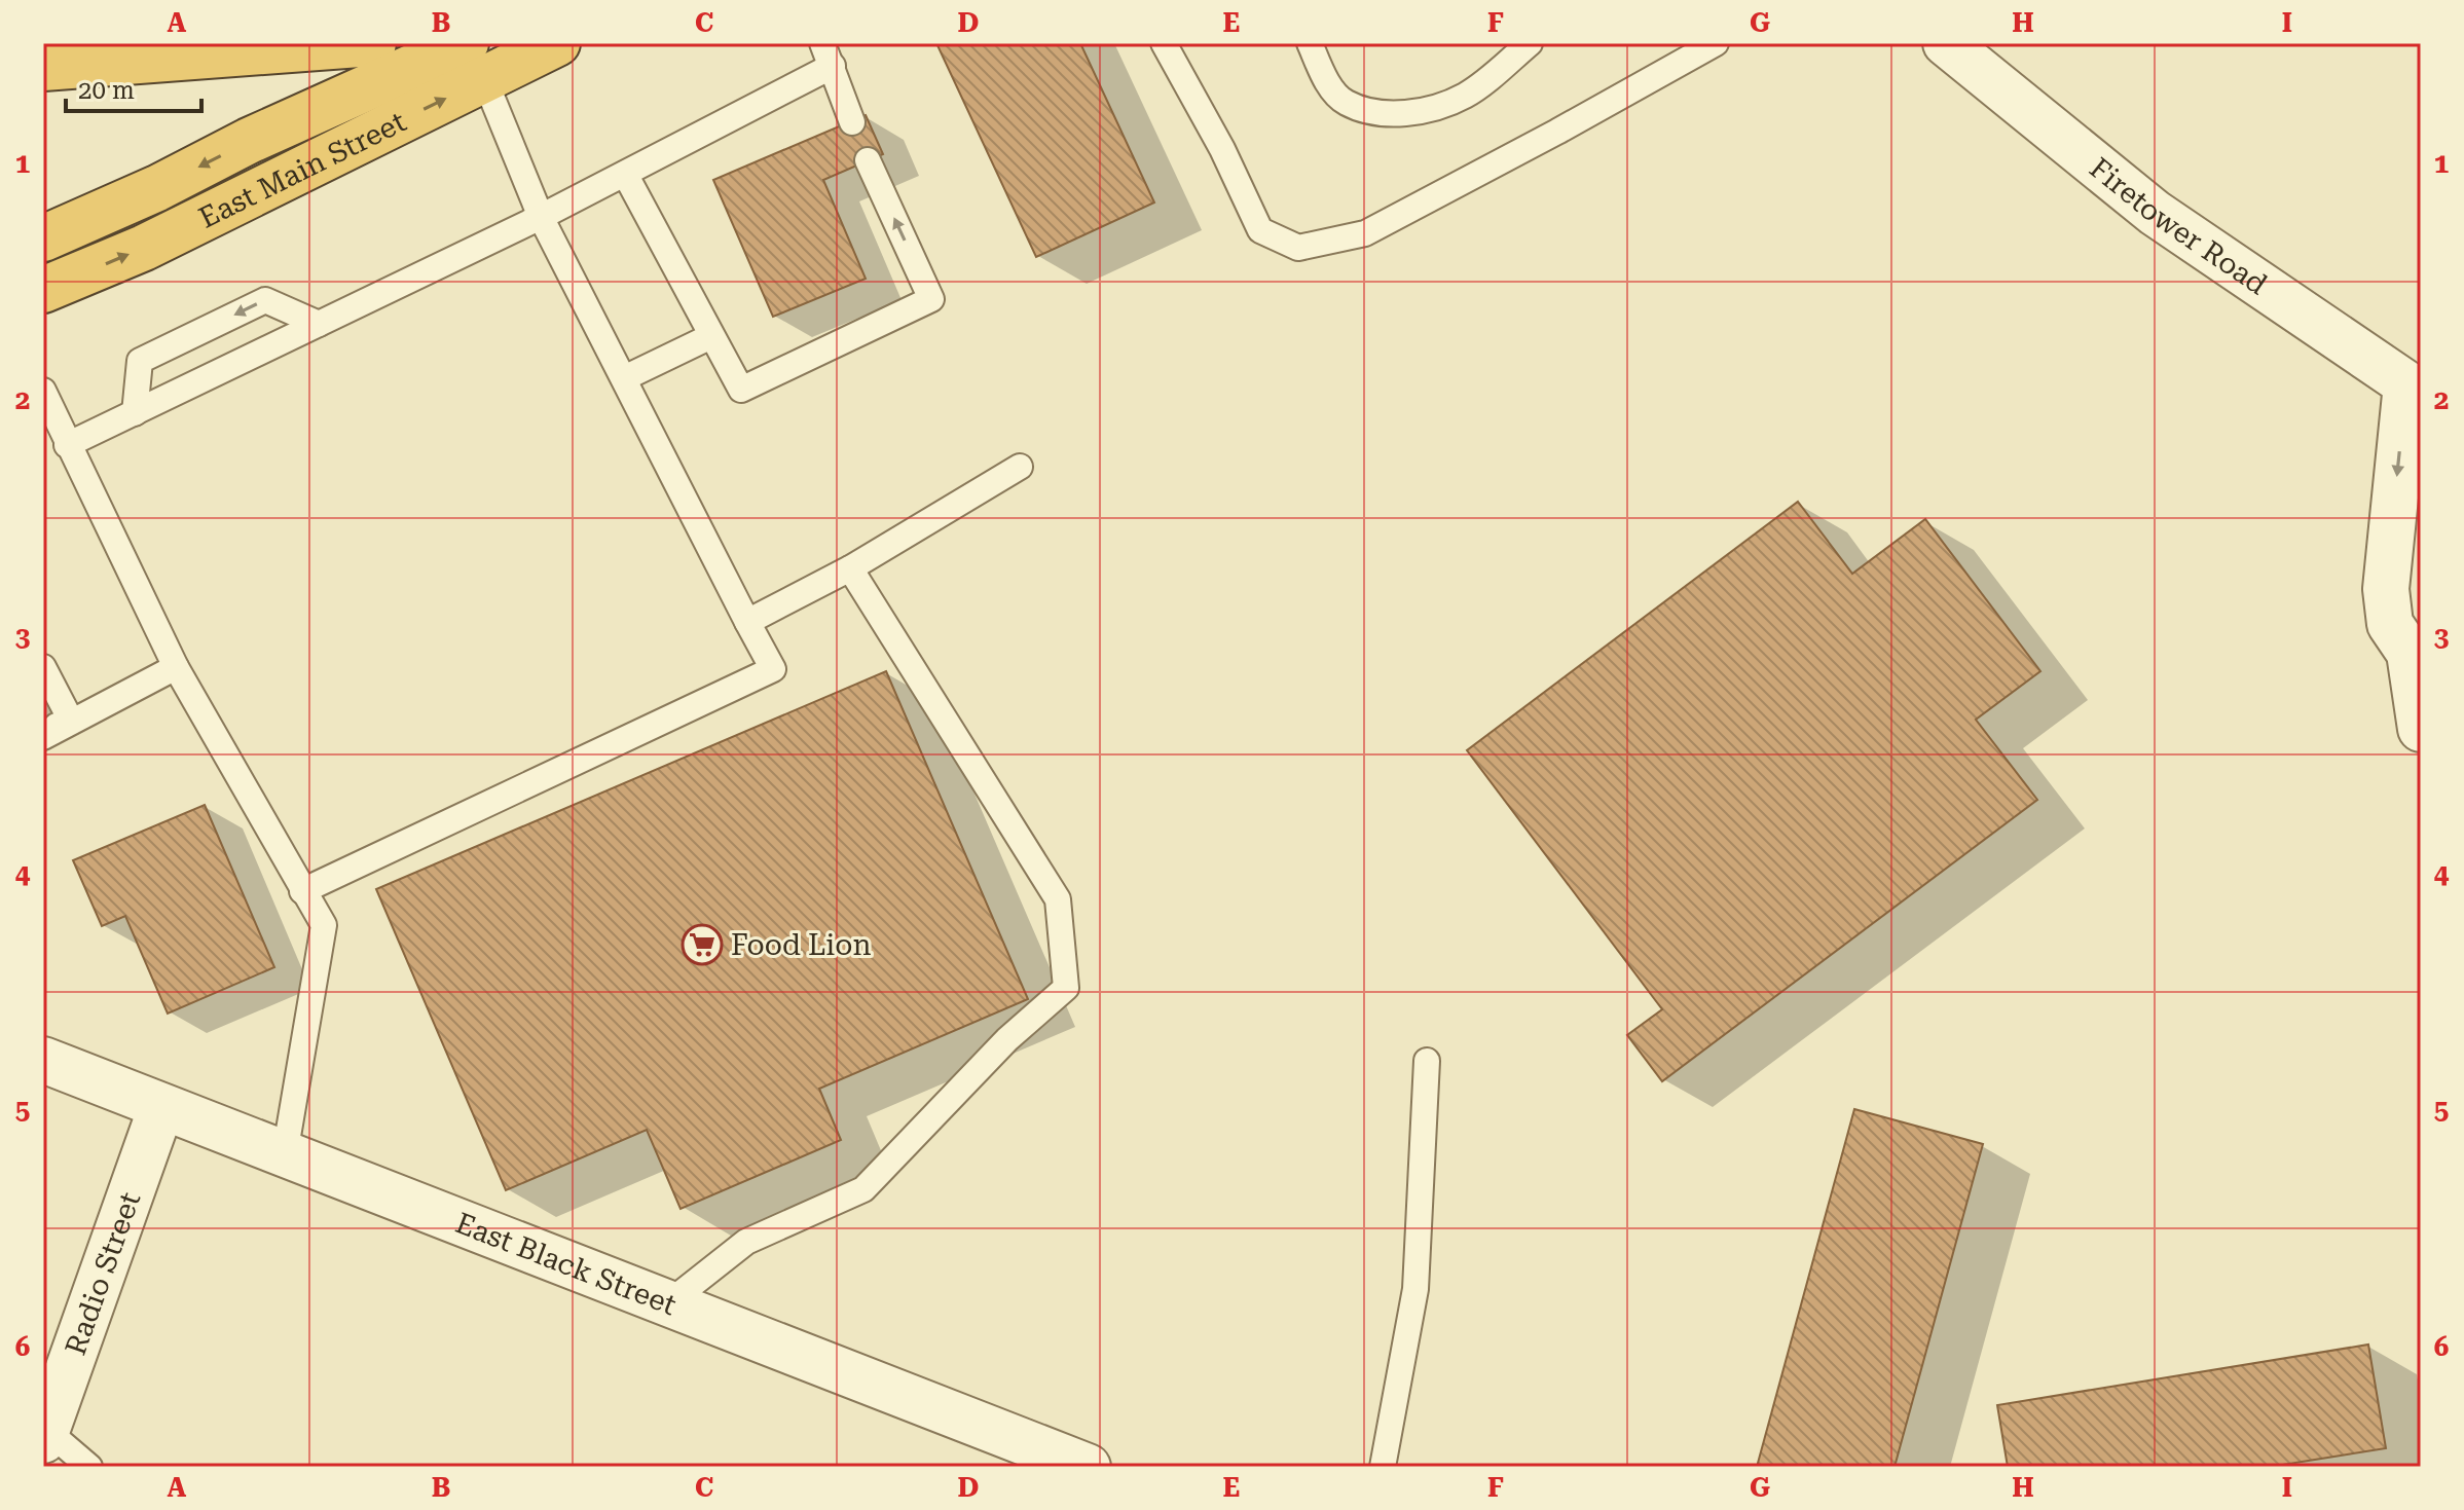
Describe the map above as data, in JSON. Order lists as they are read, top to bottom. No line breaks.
{"streets":{"highway":["East Main Street"],"street":["Firetower Road","East Black Street","Radio Street"]},"crossings":[["East Black Street","Radio Street"]],"places":{"supermarket":["Food Lion"]},"scale_bar":"20 m","grid":{"columns":["A","B","C","D","E","F","G","H","I"],"rows":["1","2","3","4","5","6"]}}
